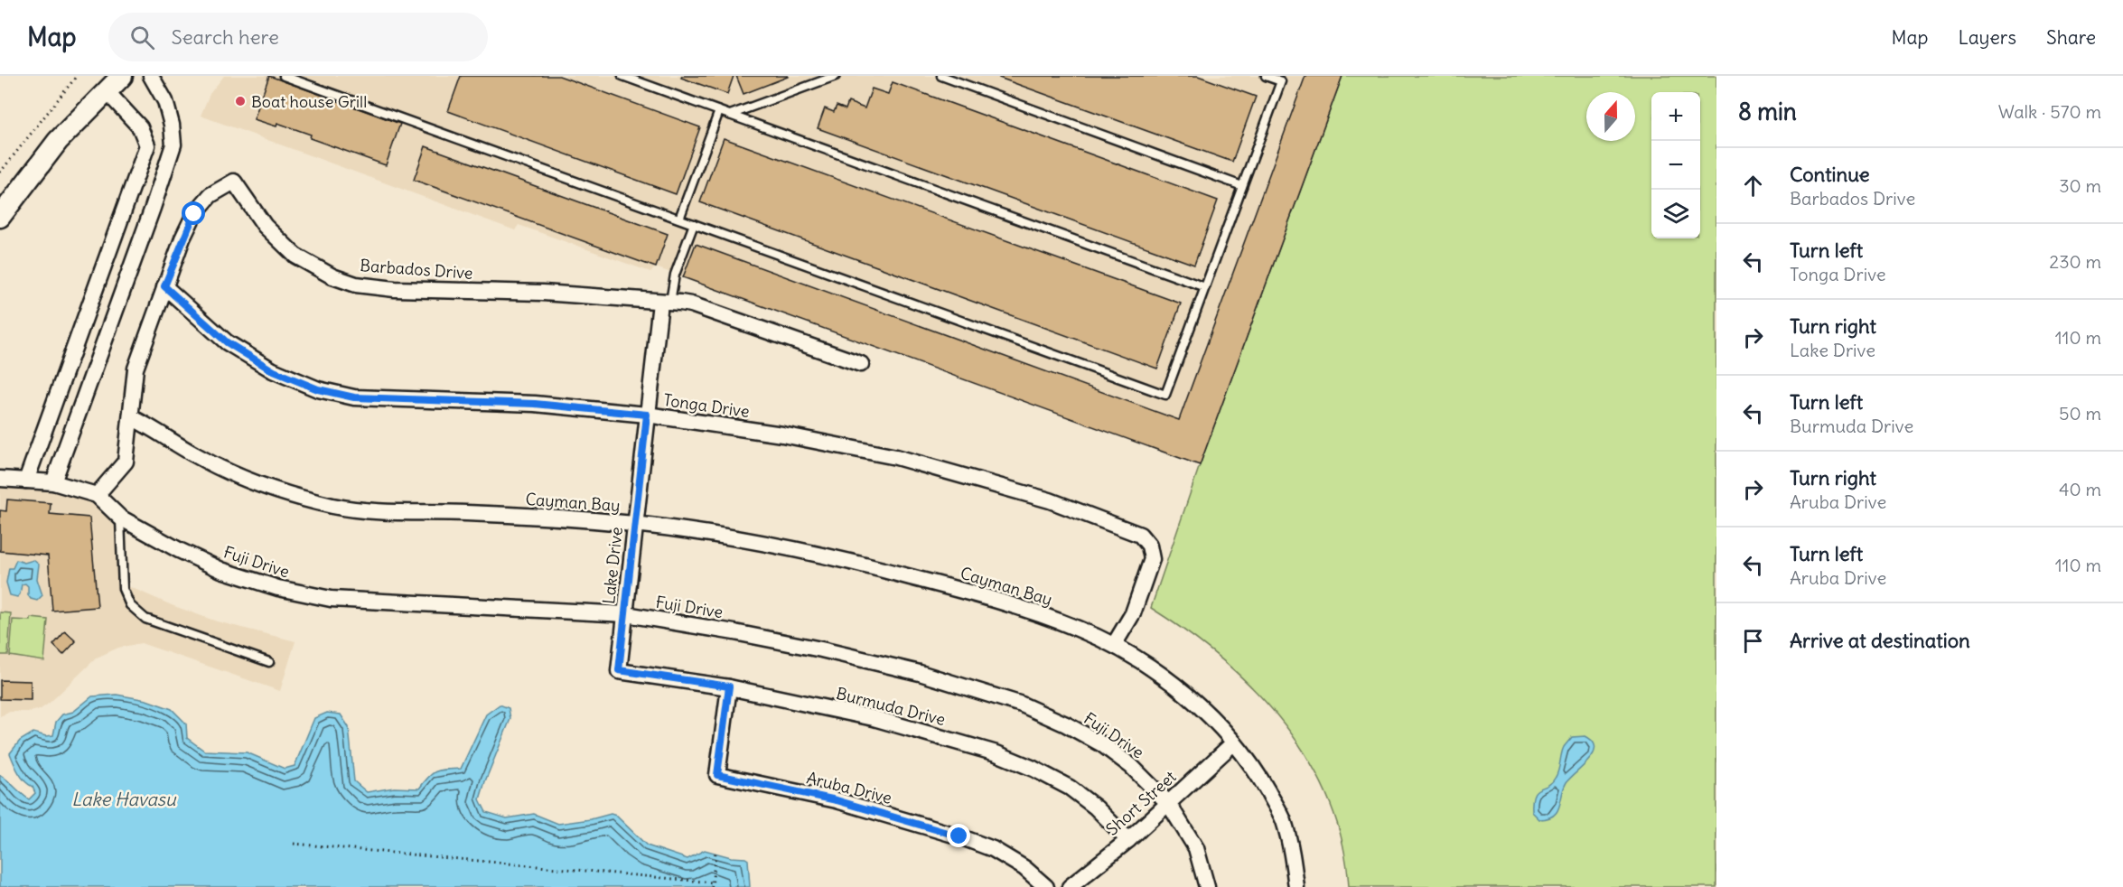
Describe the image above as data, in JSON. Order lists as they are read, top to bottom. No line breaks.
{"streets":{"street":["Barbados Drive","Tonga Drive","Cayman Bay","Fuji Drive","Lake Drive","Burmuda Drive","Aruba Drive","Short Street"]},"crossings":[["Barbados Drive","Tonga Drive"],["Barbados Drive","Cayman Bay"],["Barbados Drive","Fuji Drive"],["Barbados Drive","Lake Drive"],["Tonga Drive","Cayman Bay"],["Tonga Drive","Lake Drive"],["Cayman Bay","Lake Drive"],["Fuji Drive","Lake Drive"],["Fuji Drive","Short Street"],["Lake Drive","Burmuda Drive"],["Burmuda Drive","Aruba Drive"],["Burmuda Drive","Short Street"]],"water":["Lake Havasu"],"places":["Boat house Grill"],"north":"top","page":{"header":"Map","search":"Search here","nav":["Map","Layers","Share"],"heading":["8 min","Walk · 570 m"],"map_buttons":["+","−"],"list":[["Continue","Barbados Drive","30 m"],["Turn left","Tonga Drive","230 m"],["Turn right","Lake Drive","110 m"],["Turn left","Burmuda Drive","50 m"],["Turn right","Aruba Drive","40 m"],["Turn left","Aruba Drive","110 m"],"Arrive at destination"]}}
